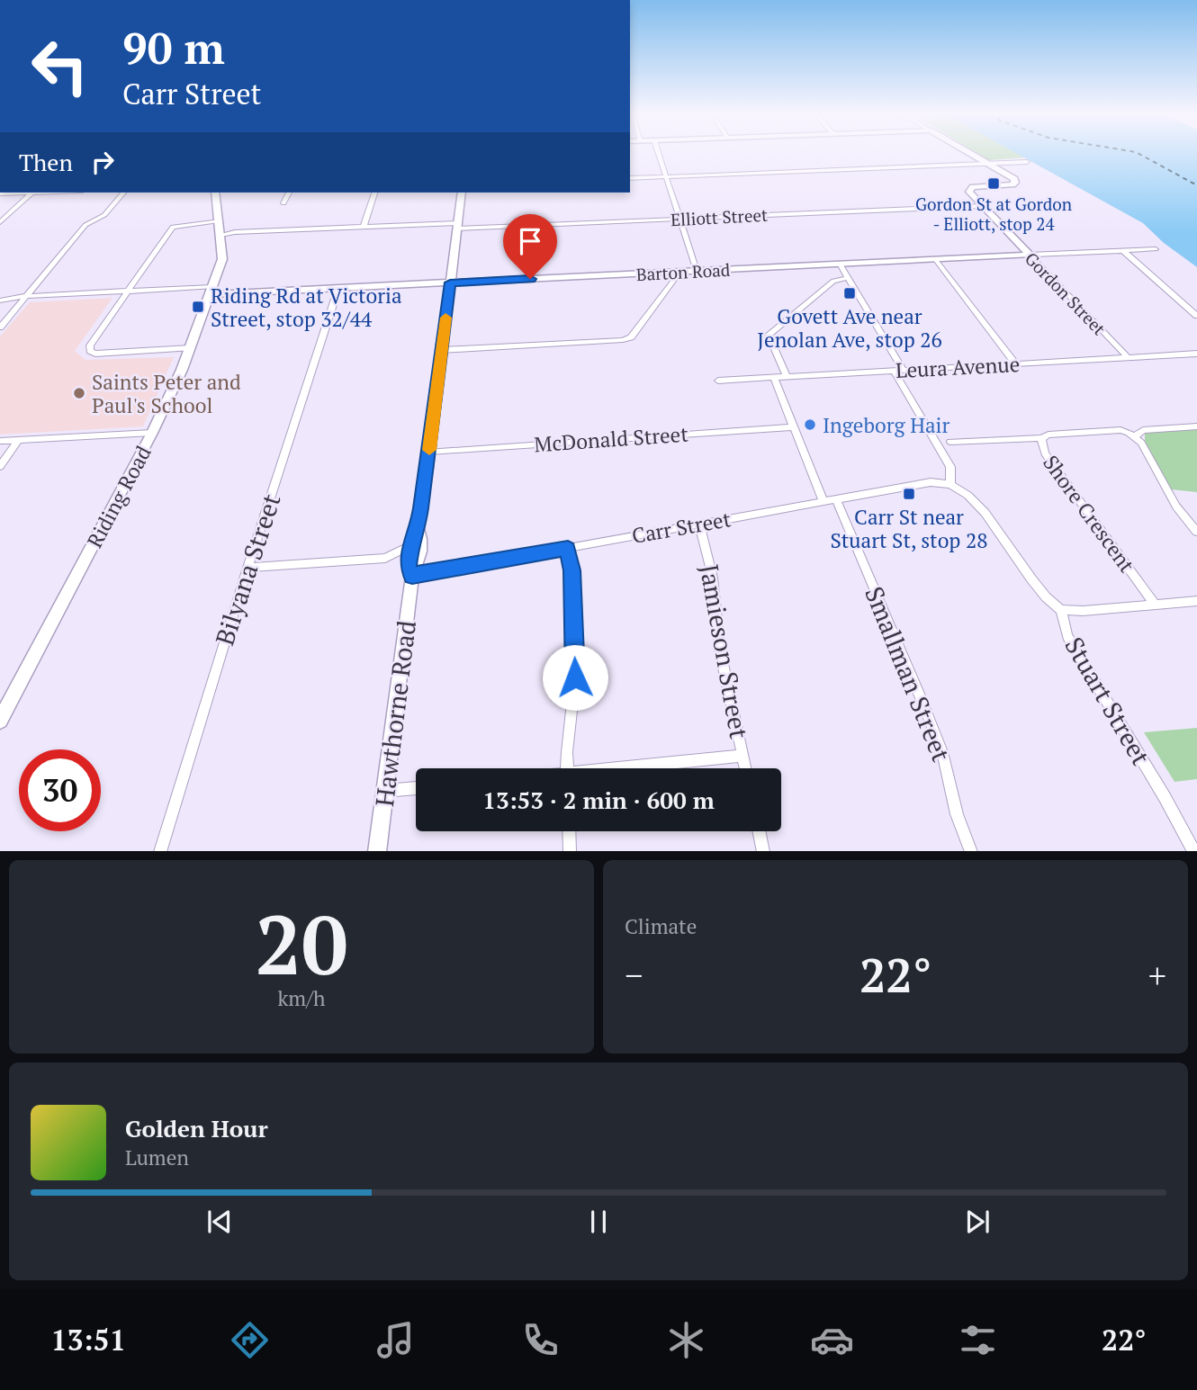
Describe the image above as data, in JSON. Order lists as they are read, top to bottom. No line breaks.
{"streets":{"street":["Elliott Street","Barton Road","Gordon Street","Leura Avenue","McDonald Street","Riding Road","Shore Crescent","Carr Street","Bilyana Street","Jamieson Street","Smallman Street","Stuart Street","Hawthorne Road"]},"crossings":[["Elliott Street","Gordon Street"],["Elliott Street","Riding Road"],["Elliott Street","Hawthorne Road"],["Barton Road","Gordon Street"],["Barton Road","Riding Road"],["Barton Road","Bilyana Street"],["Barton Road","Hawthorne Road"],["Gordon Street","Leura Avenue"],["McDonald Street","Hawthorne Road"],["Carr Street","Jamieson Street"],["Carr Street","Smallman Street"],["Carr Street","Hawthorne Road"]],"places":{"transit":["Gordon St at Gordon - Elliott, stop 24","Govett Ave near Jenolan Ave, stop 26","Riding Rd at Victoria Street, stop 32/44","Carr St near Stuart St, stop 28"],"other":["Saints Peter and Paul's School","Ingeborg Hair"]},"page":{"turn":["90 m","Carr Street"],"then":"Then","limit":"30","trip":"13:53 · 2 min · 600 m","tile":[["20","km/h"],"Climate"],"heat":["−","22°","+"],"song":["Golden Hour","Lumen"],"tabs":["13:51","22°"]}}
